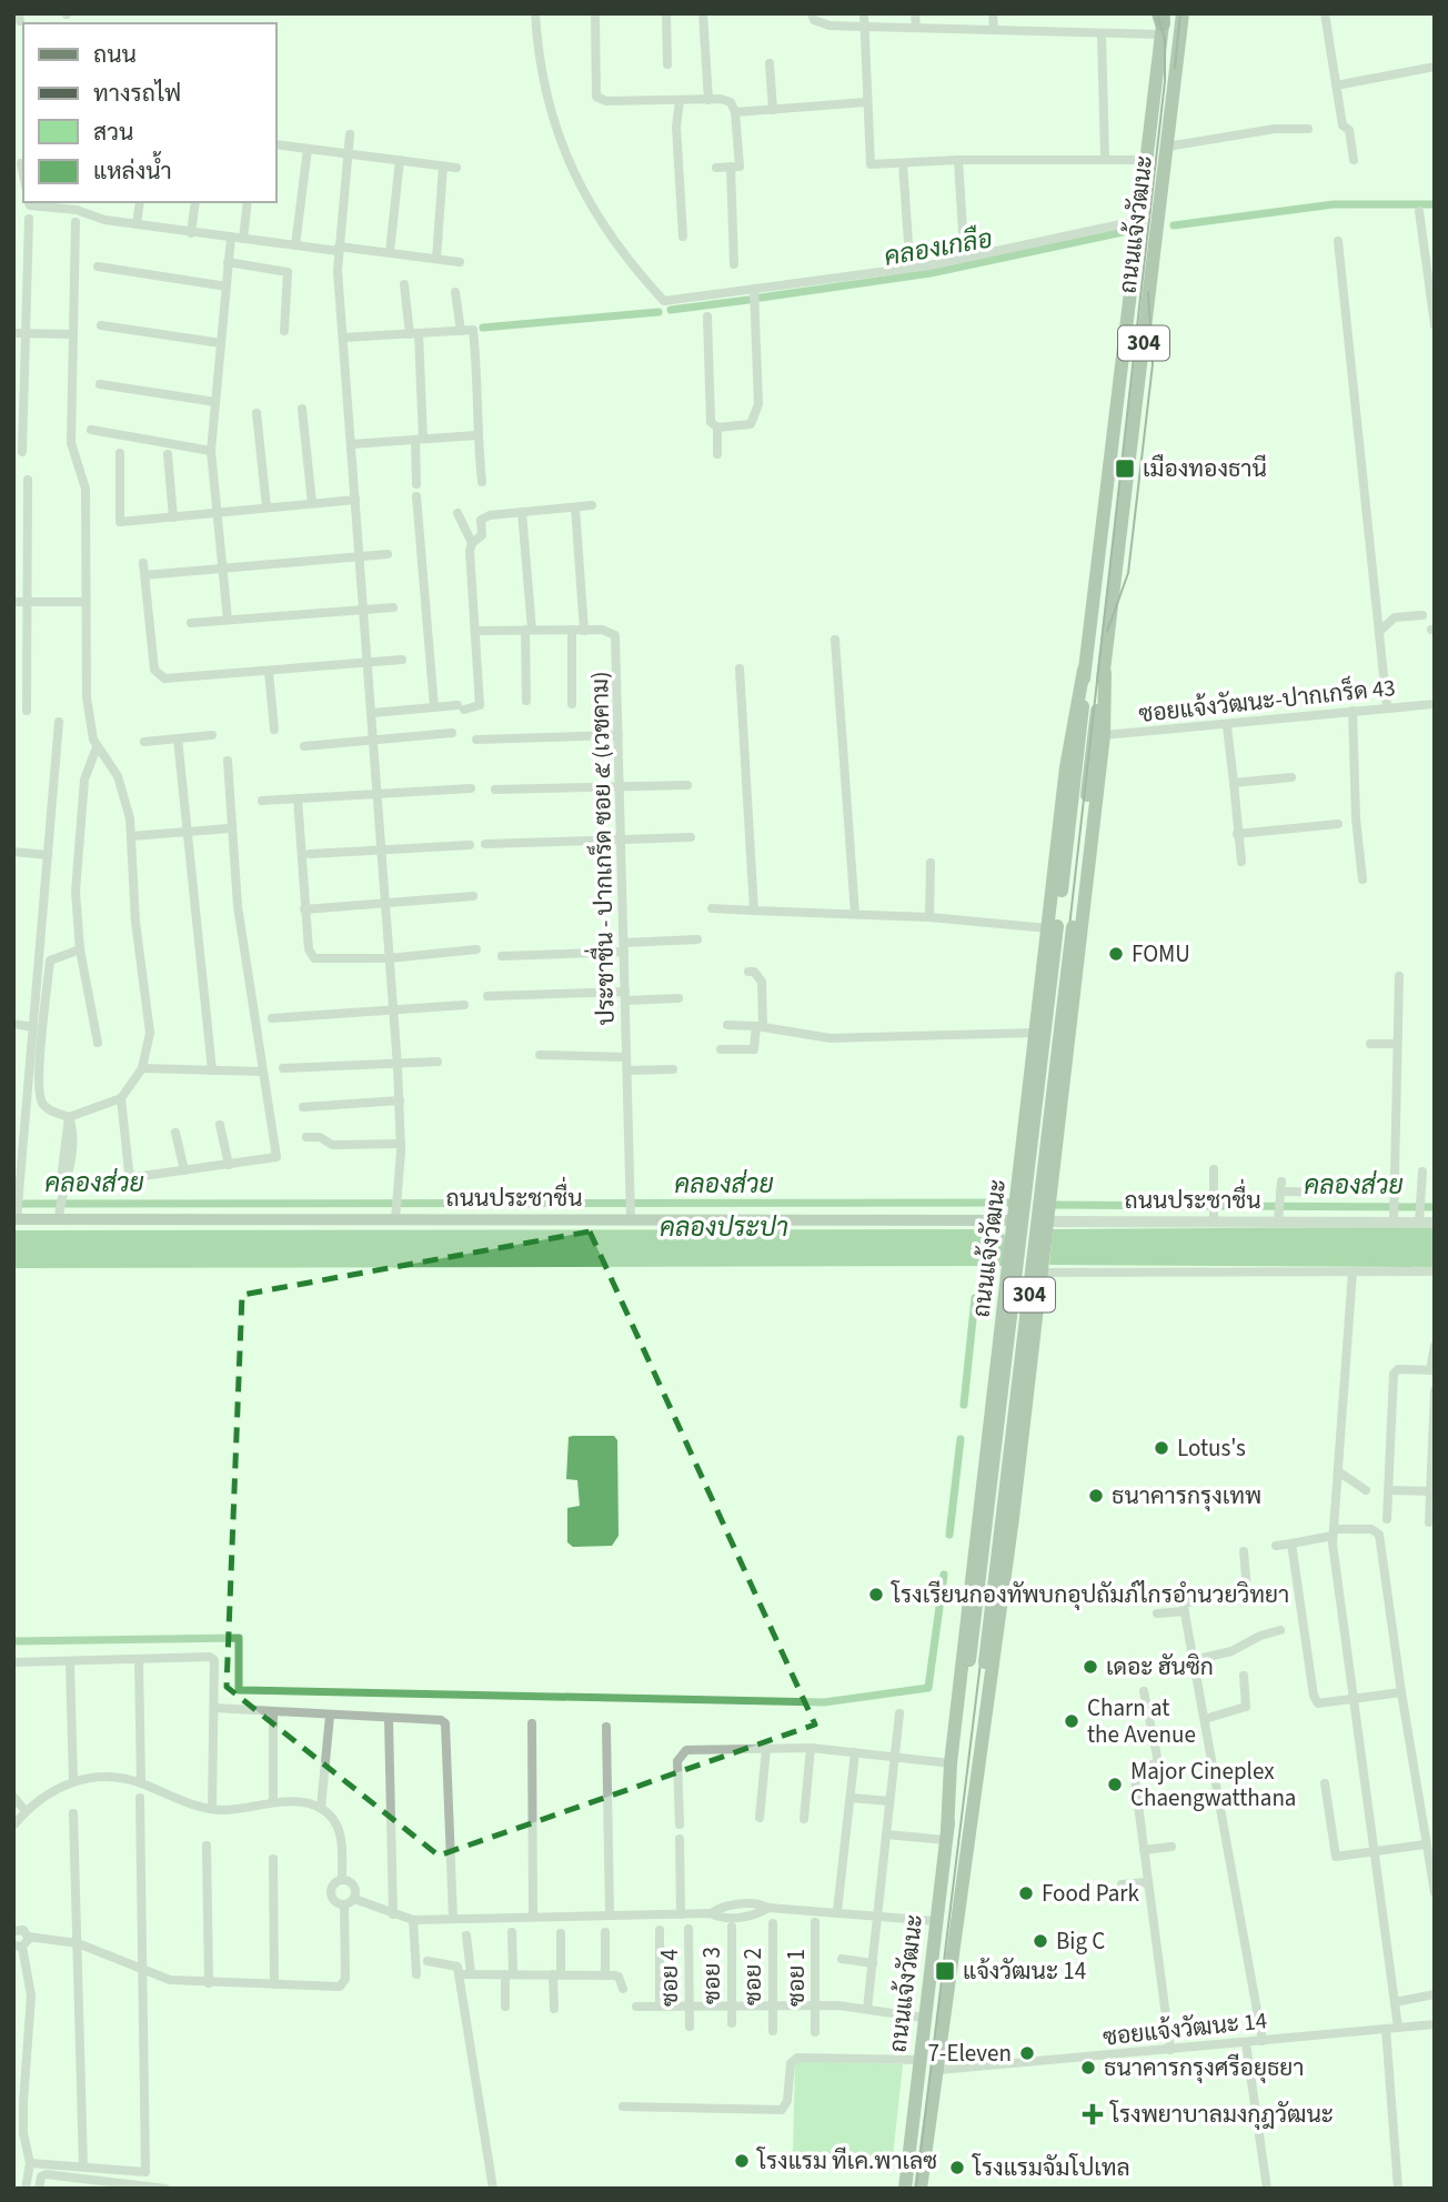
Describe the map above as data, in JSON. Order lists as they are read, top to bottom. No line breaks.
{"streets":{"main road":["ถนนแจ้งวัฒนะ","304","ถนนประชาชื่น"],"street":["ซอยแจ้งวัฒนะ-ปากเกร็ด 43","ประชาชื่น - ปากเกร็ด ซอย ๕ (เวชคาม)","ซอย 3","ซอย 2","ซอย 4","ซอย 1","ซอยแจ้งวัฒนะ 14"]},"crossings":[["ถนนแจ้งวัฒนะ","ซอยแจ้งวัฒนะ-ปากเกร็ด 43"],["ถนนแจ้งวัฒนะ","ถนนประชาชื่น"],["ถนนแจ้งวัฒนะ","ซอยแจ้งวัฒนะ 14"],["ประชาชื่น - ปากเกร็ด ซอย ๕ (เวชคาม)","ถนนประชาชื่น"]],"water":["คลองเกลือ","คลองส่วย","คลองประปา"],"places":{"transit":["เมืองทองธานี","แจ้งวัฒนะ 14"],"other":["FOMU","Lotus's","ธนาคารกรุงเทพ","โรงเรียนกองทัพบกอุปถัมภ์ไกรอำนวยวิทยา","เดอะ ฮันซิก","Charn at the Avenue","Major Cineplex Chaengwatthana","Food Park","Big C","7-Eleven","ธนาคารกรุงศรีอยุธยา","โรงแรม ทีเค.พาเลซ","โรงแรมจัมโปเทล"],"health":["โรงพยาบาลมงกุฎวัฒนะ"]},"legend":["ถนน","ทางรถไฟ","สวน","แหล่งน้ำ"]}
